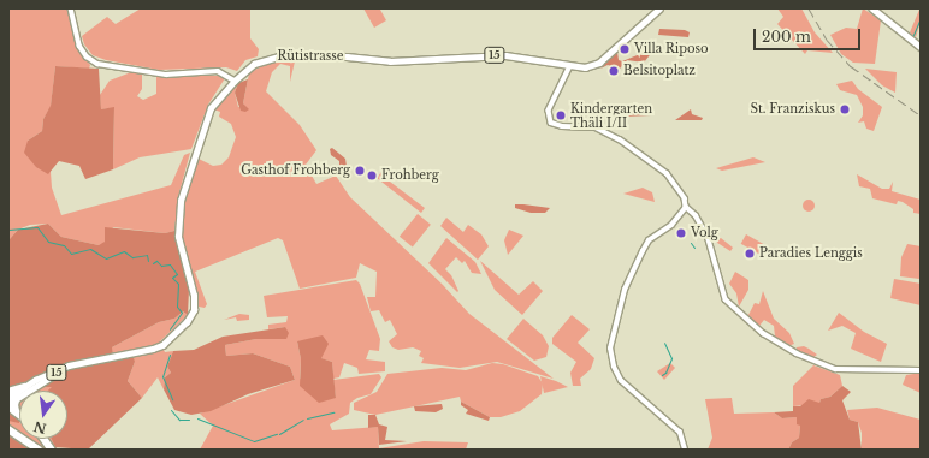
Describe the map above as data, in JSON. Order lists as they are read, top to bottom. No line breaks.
{"streets":{"main road":["15","Rütistrasse"]},"places":["Villa Riposo","Belsitoplatz","St. Franziskus","Kindergarten Thäli I/II","Gasthof Frohberg","Frohberg","Volg","Paradies Lenggis"],"scale_bar":"200 m","north":"bottom"}
